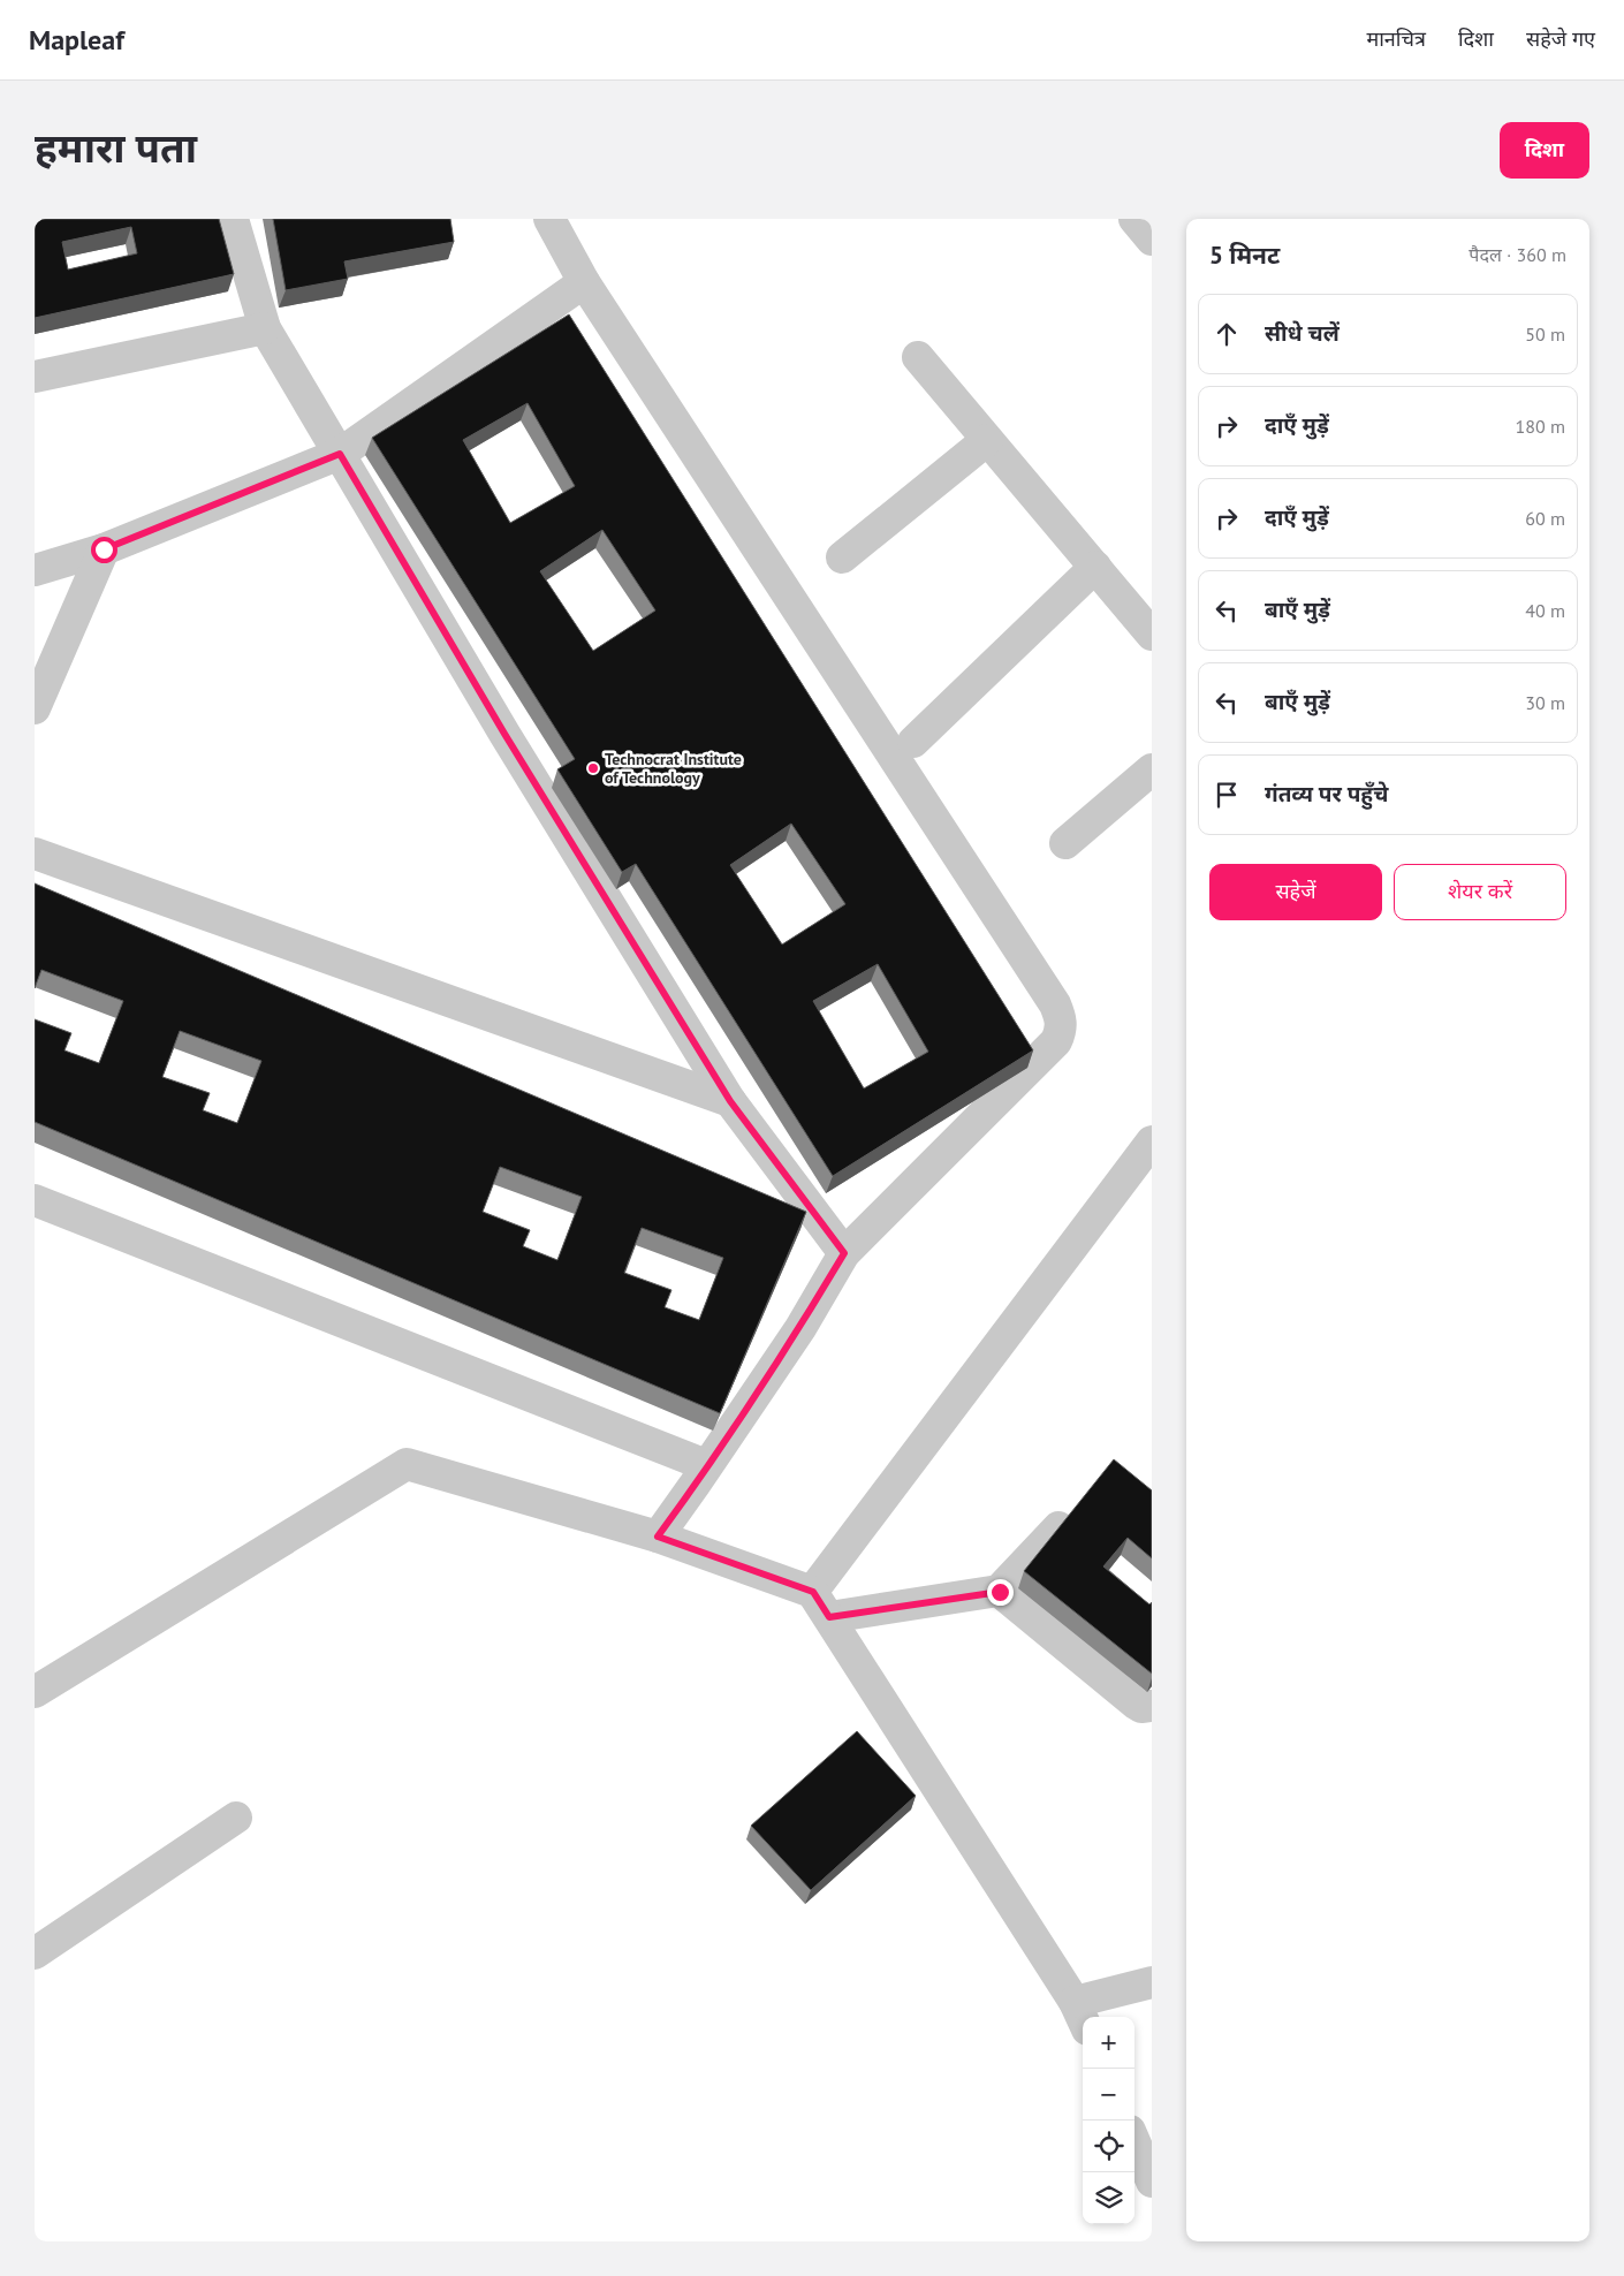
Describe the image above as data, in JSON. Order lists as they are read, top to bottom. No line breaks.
{"places":["Technocrat Institute of Technology"],"page":{"header":"Mapleaf","nav":["मानचित्र","दिशा","सहेजे गए"],"title":"हमारा पता","buttons":["दिशा",["सहेजें","शेयर करें"]],"heading":["5 मिनट","पैदल · 360 m"],"list":[["सीधे चलें","50 m"],["दाएँ मुड़ें","180 m"],["दाएँ मुड़ें","60 m"],["बाएँ मुड़ें","40 m"],["बाएँ मुड़ें","30 m"],"गंतव्य पर पहुँचे"],"map_buttons":["+","−"]}}
